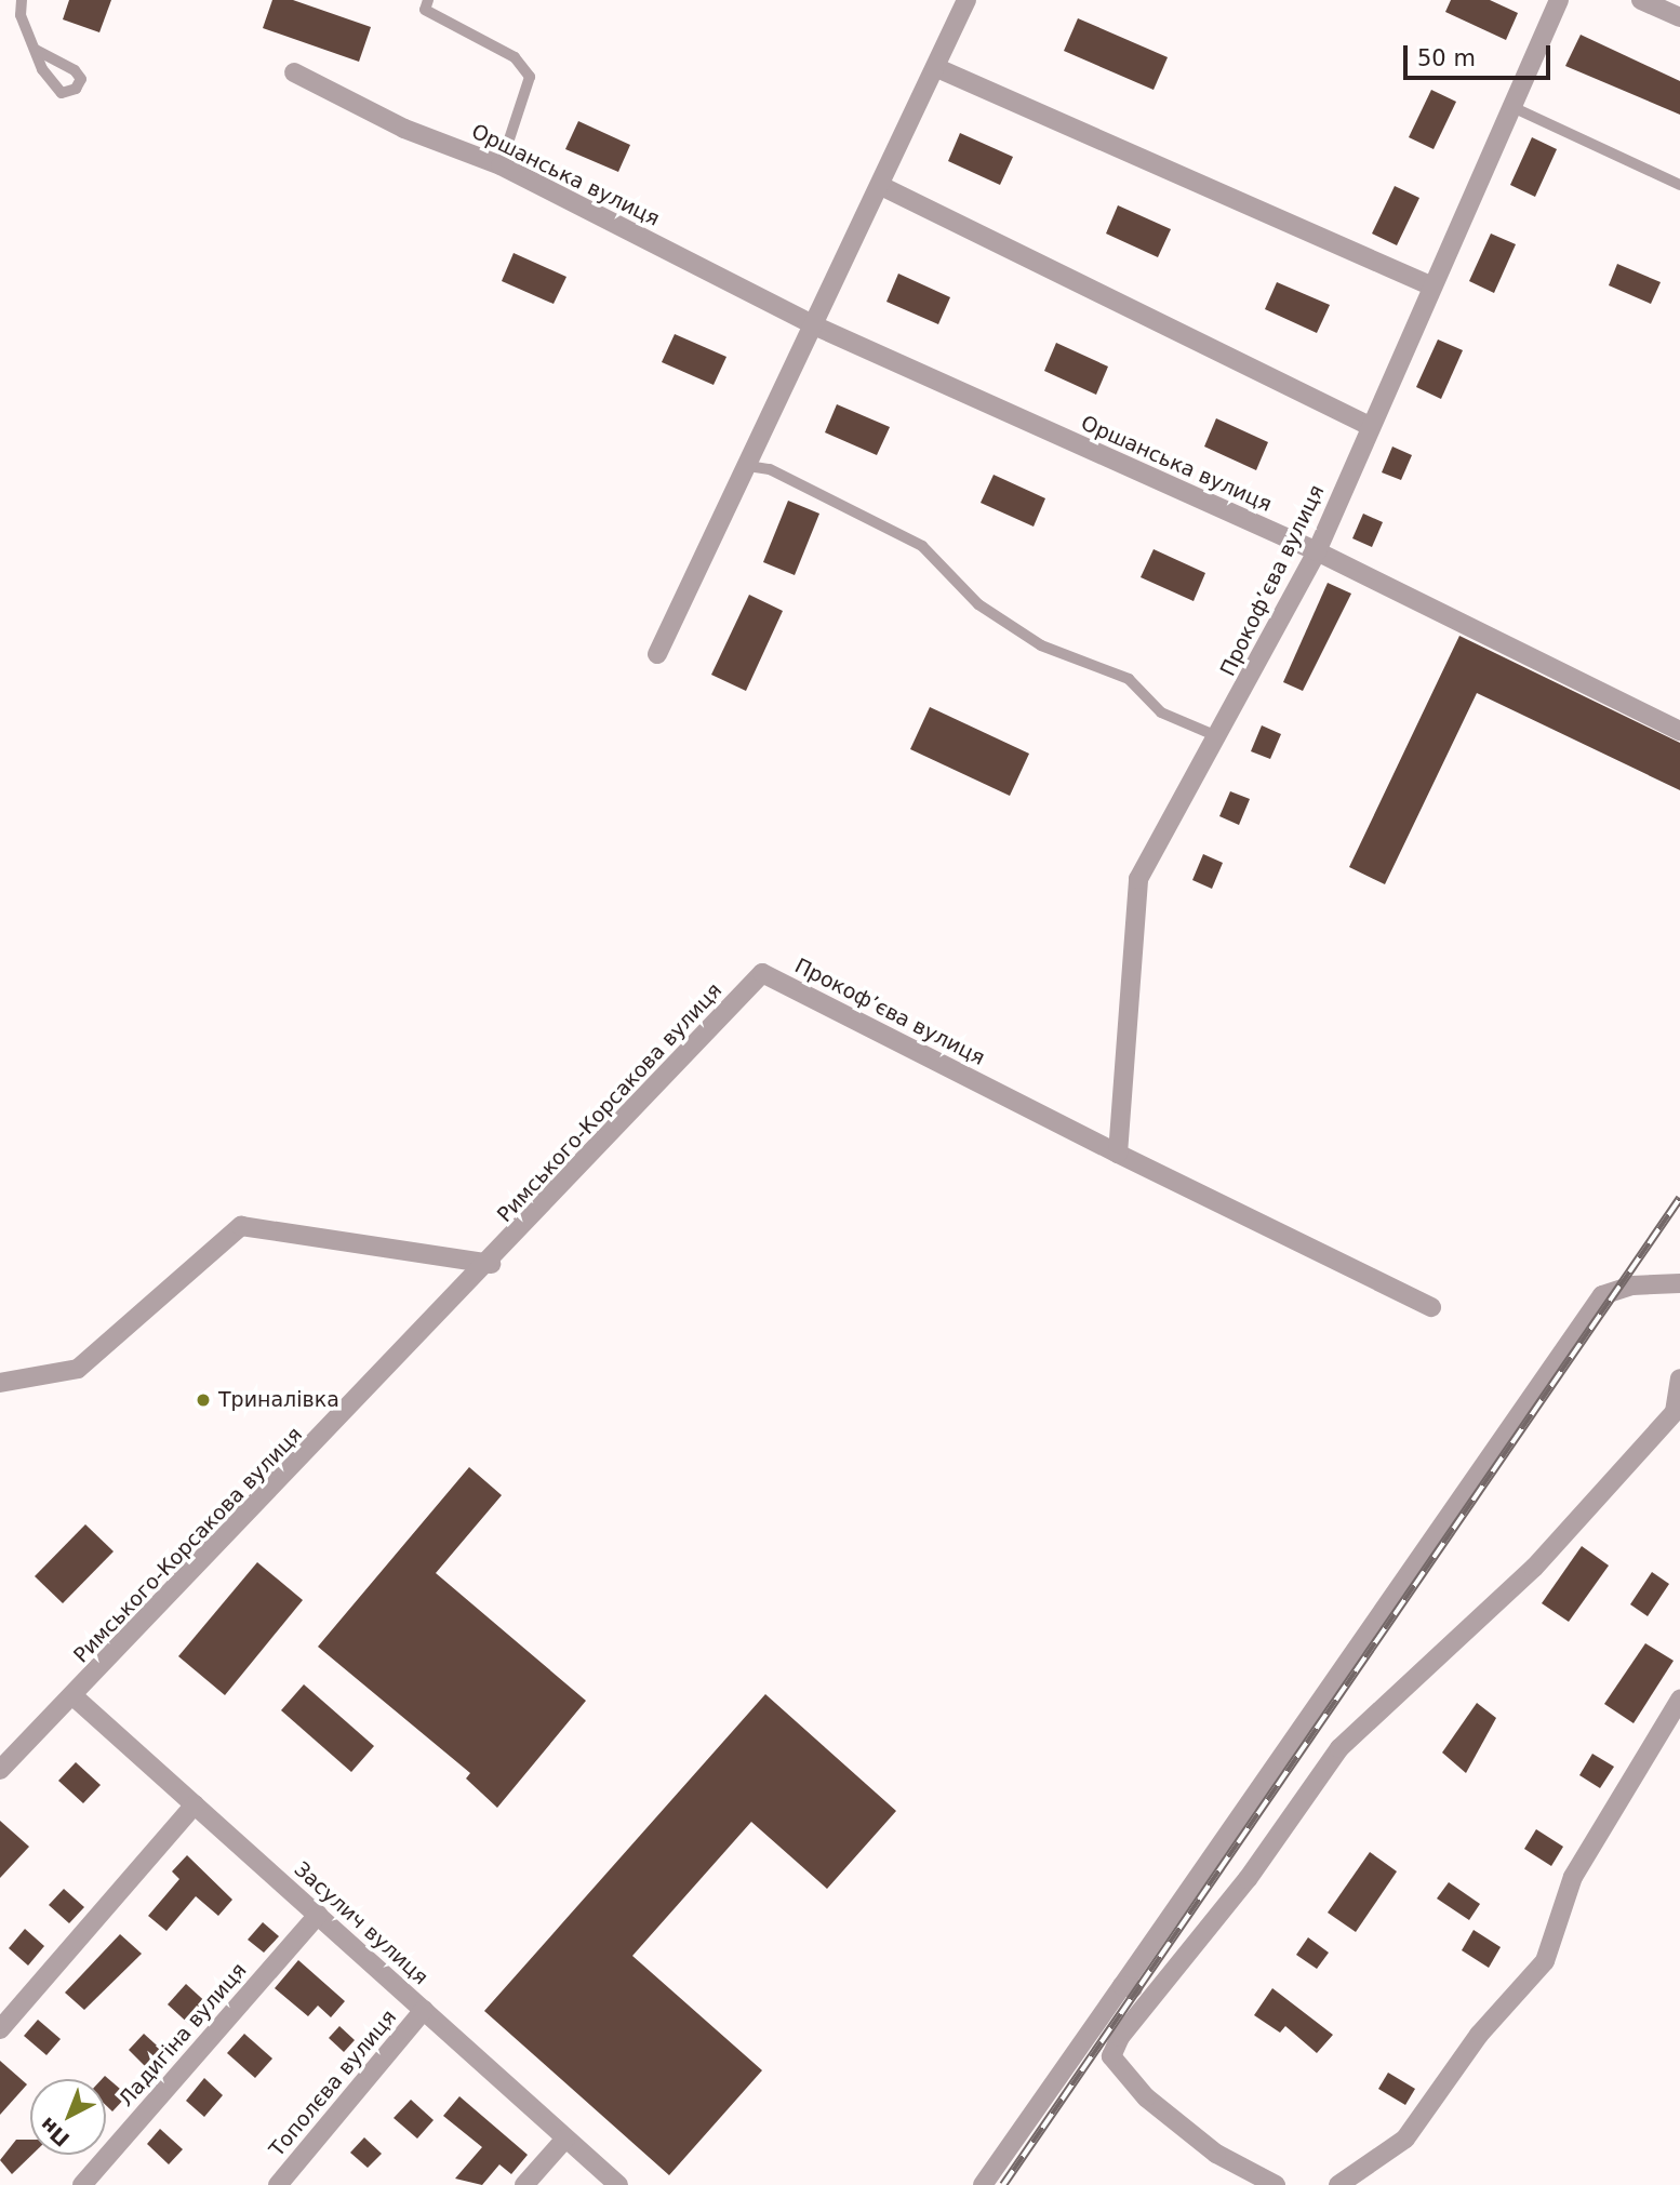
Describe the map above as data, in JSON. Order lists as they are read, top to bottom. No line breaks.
{"streets":{"street":["Оршанська вулиця","Прокоф’єва вулиця","Римського-Корсакова вулиця","Засулич вулиця","Ладигіна вулиця","Тополєва вулиця"]},"crossings":[["Оршанська вулиця","Прокоф’єва вулиця"],["Прокоф’єва вулиця","Римського-Корсакова вулиця"],["Римського-Корсакова вулиця","Засулич вулиця"],["Засулич вулиця","Ладигіна вулиця"],["Засулич вулиця","Тополєва вулиця"]],"places":["Триналівка"],"scale_bar":"50 m","north":"bottom left"}
